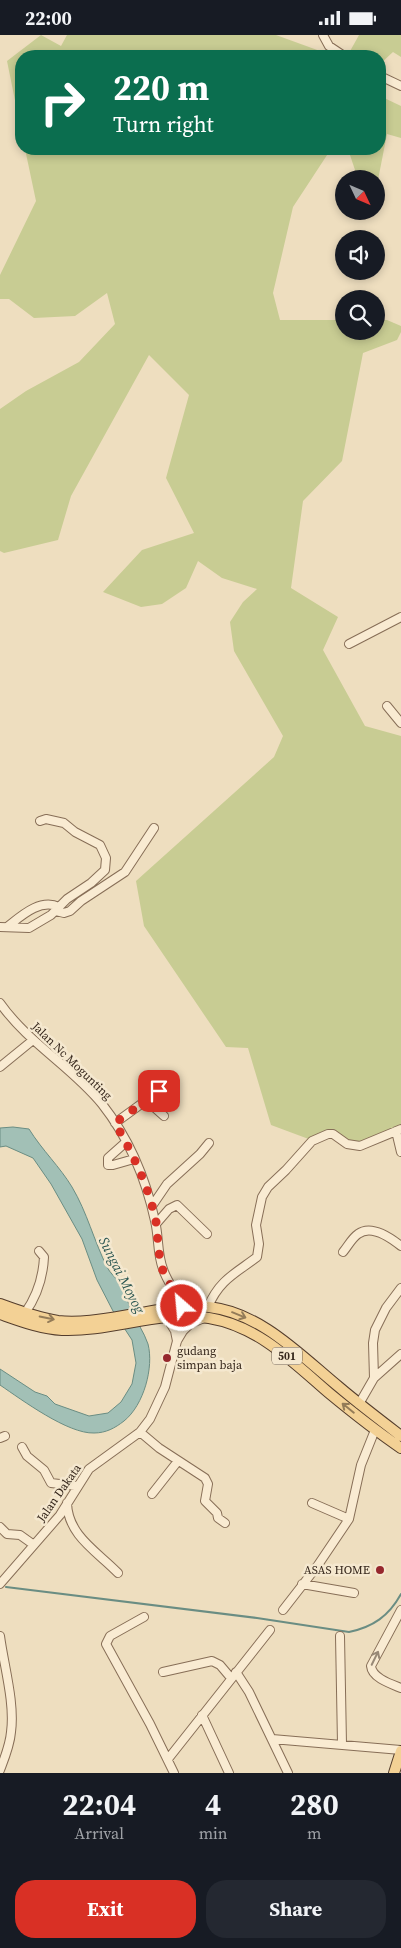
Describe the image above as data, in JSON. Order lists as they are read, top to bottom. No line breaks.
{"streets":{"main road":["501"],"street":["Jalan Nc Mogunting","Jalan Dakata"]},"crossings":[["Jalan Nc Mogunting","501"],["501","Jalan Dakata"]],"water":["Sungai Moyog"],"places":["gudang simpan baja","ASAS HOME"],"north":"bottom right","page":{"status":"22:00","turn":["220 m","Turn right"],"eta":["22:04","Arrival","4","min","280","m"],"buttons":["Exit","Share"]}}
